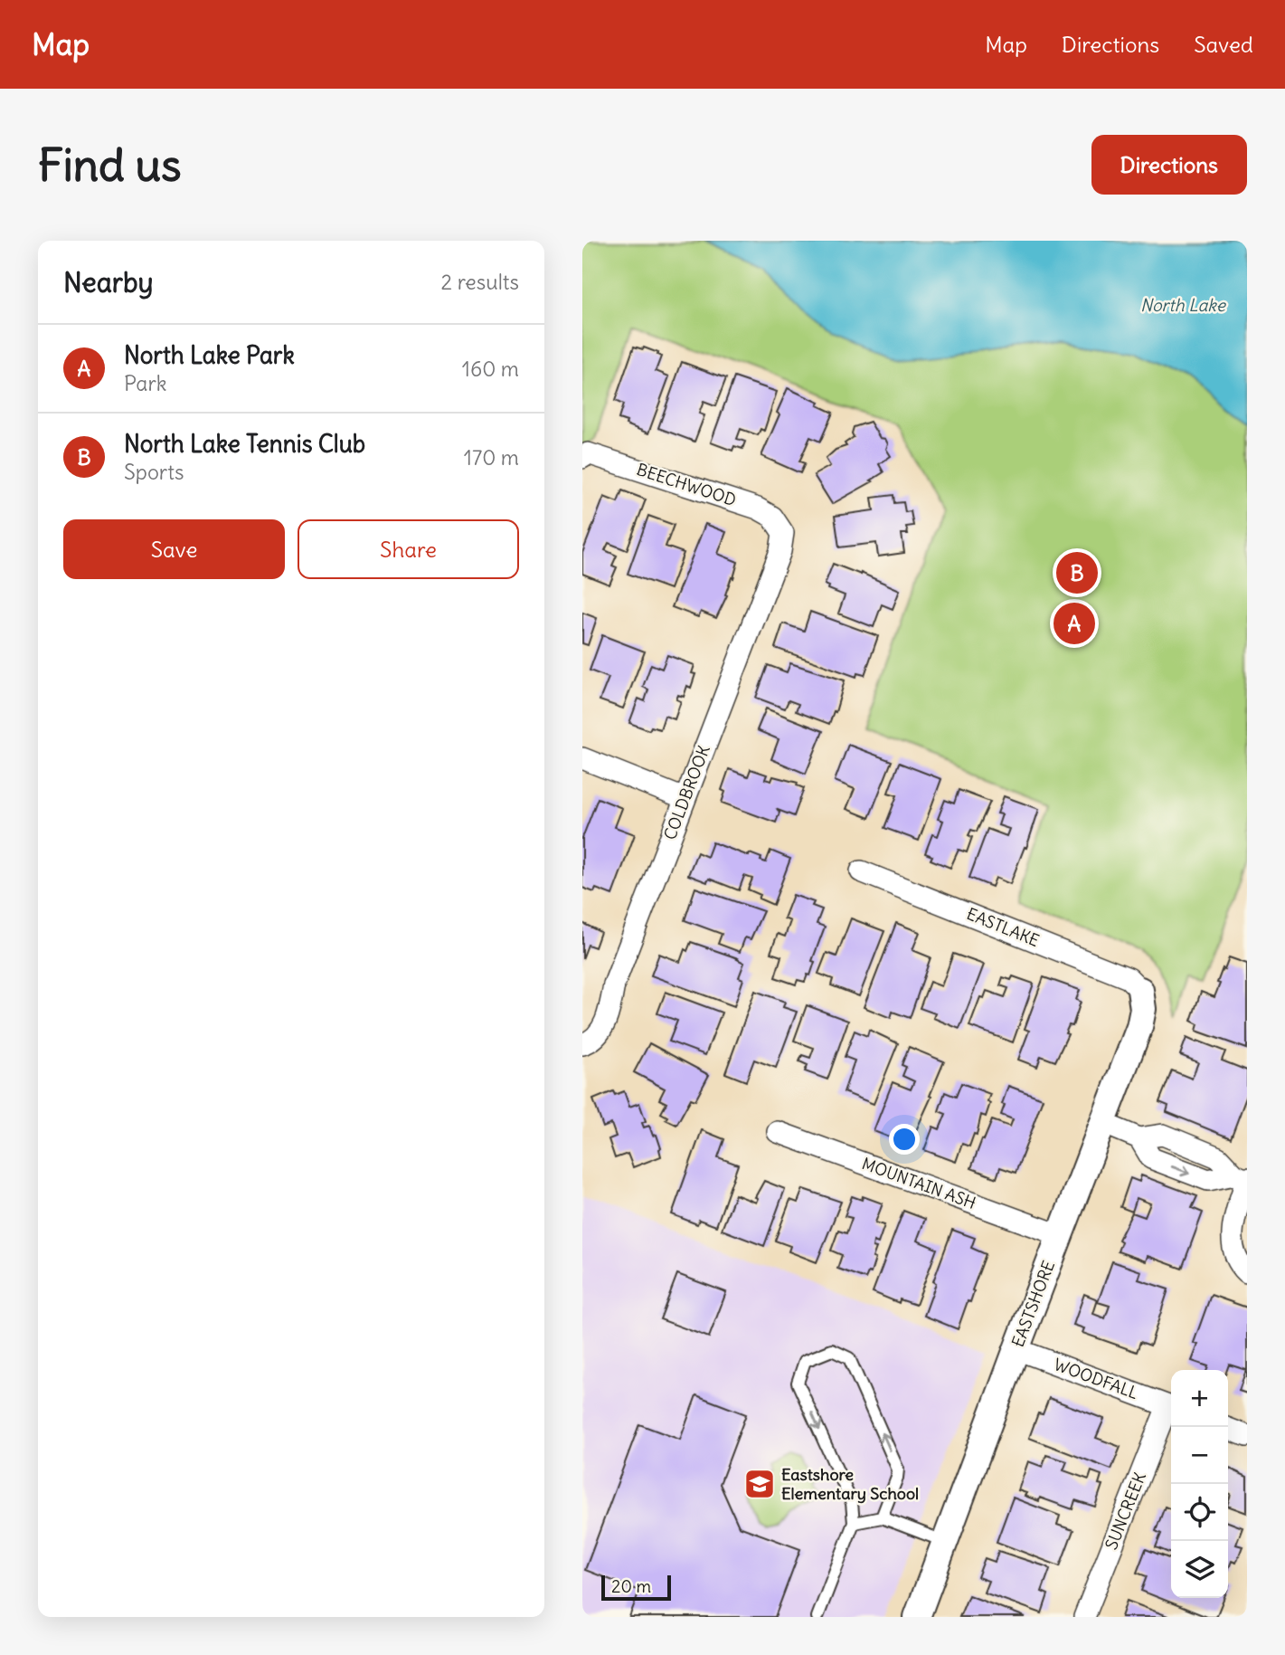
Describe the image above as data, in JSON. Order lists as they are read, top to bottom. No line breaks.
{"streets":{"street":["BEECHWOOD","COLDBROOK","EASTLAKE","MOUNTAIN ASH","EASTSHORE","WOODFALL","SUNCREEK"]},"crossings":[["BEECHWOOD","COLDBROOK"],["EASTLAKE","EASTSHORE"],["MOUNTAIN ASH","EASTSHORE"],["EASTSHORE","WOODFALL"]],"water":["North Lake"],"places":{"school or university":["Eastshore Elementary School"]},"scale_bar":"20 m","page":{"header":"Map","nav":["Map","Directions","Saved"],"buttons":["Directions",["Save","Share"]],"title":"Find us","heading":["Nearby","2 results"],"list":[{"mark":"A","name":"North Lake Park","note":"Park","value":"160 m"},{"mark":"B","name":"North Lake Tennis Club","note":"Sports","value":"170 m"}],"pins":["B","A"],"map_buttons":["+","−"],"scale":"20 m"}}
